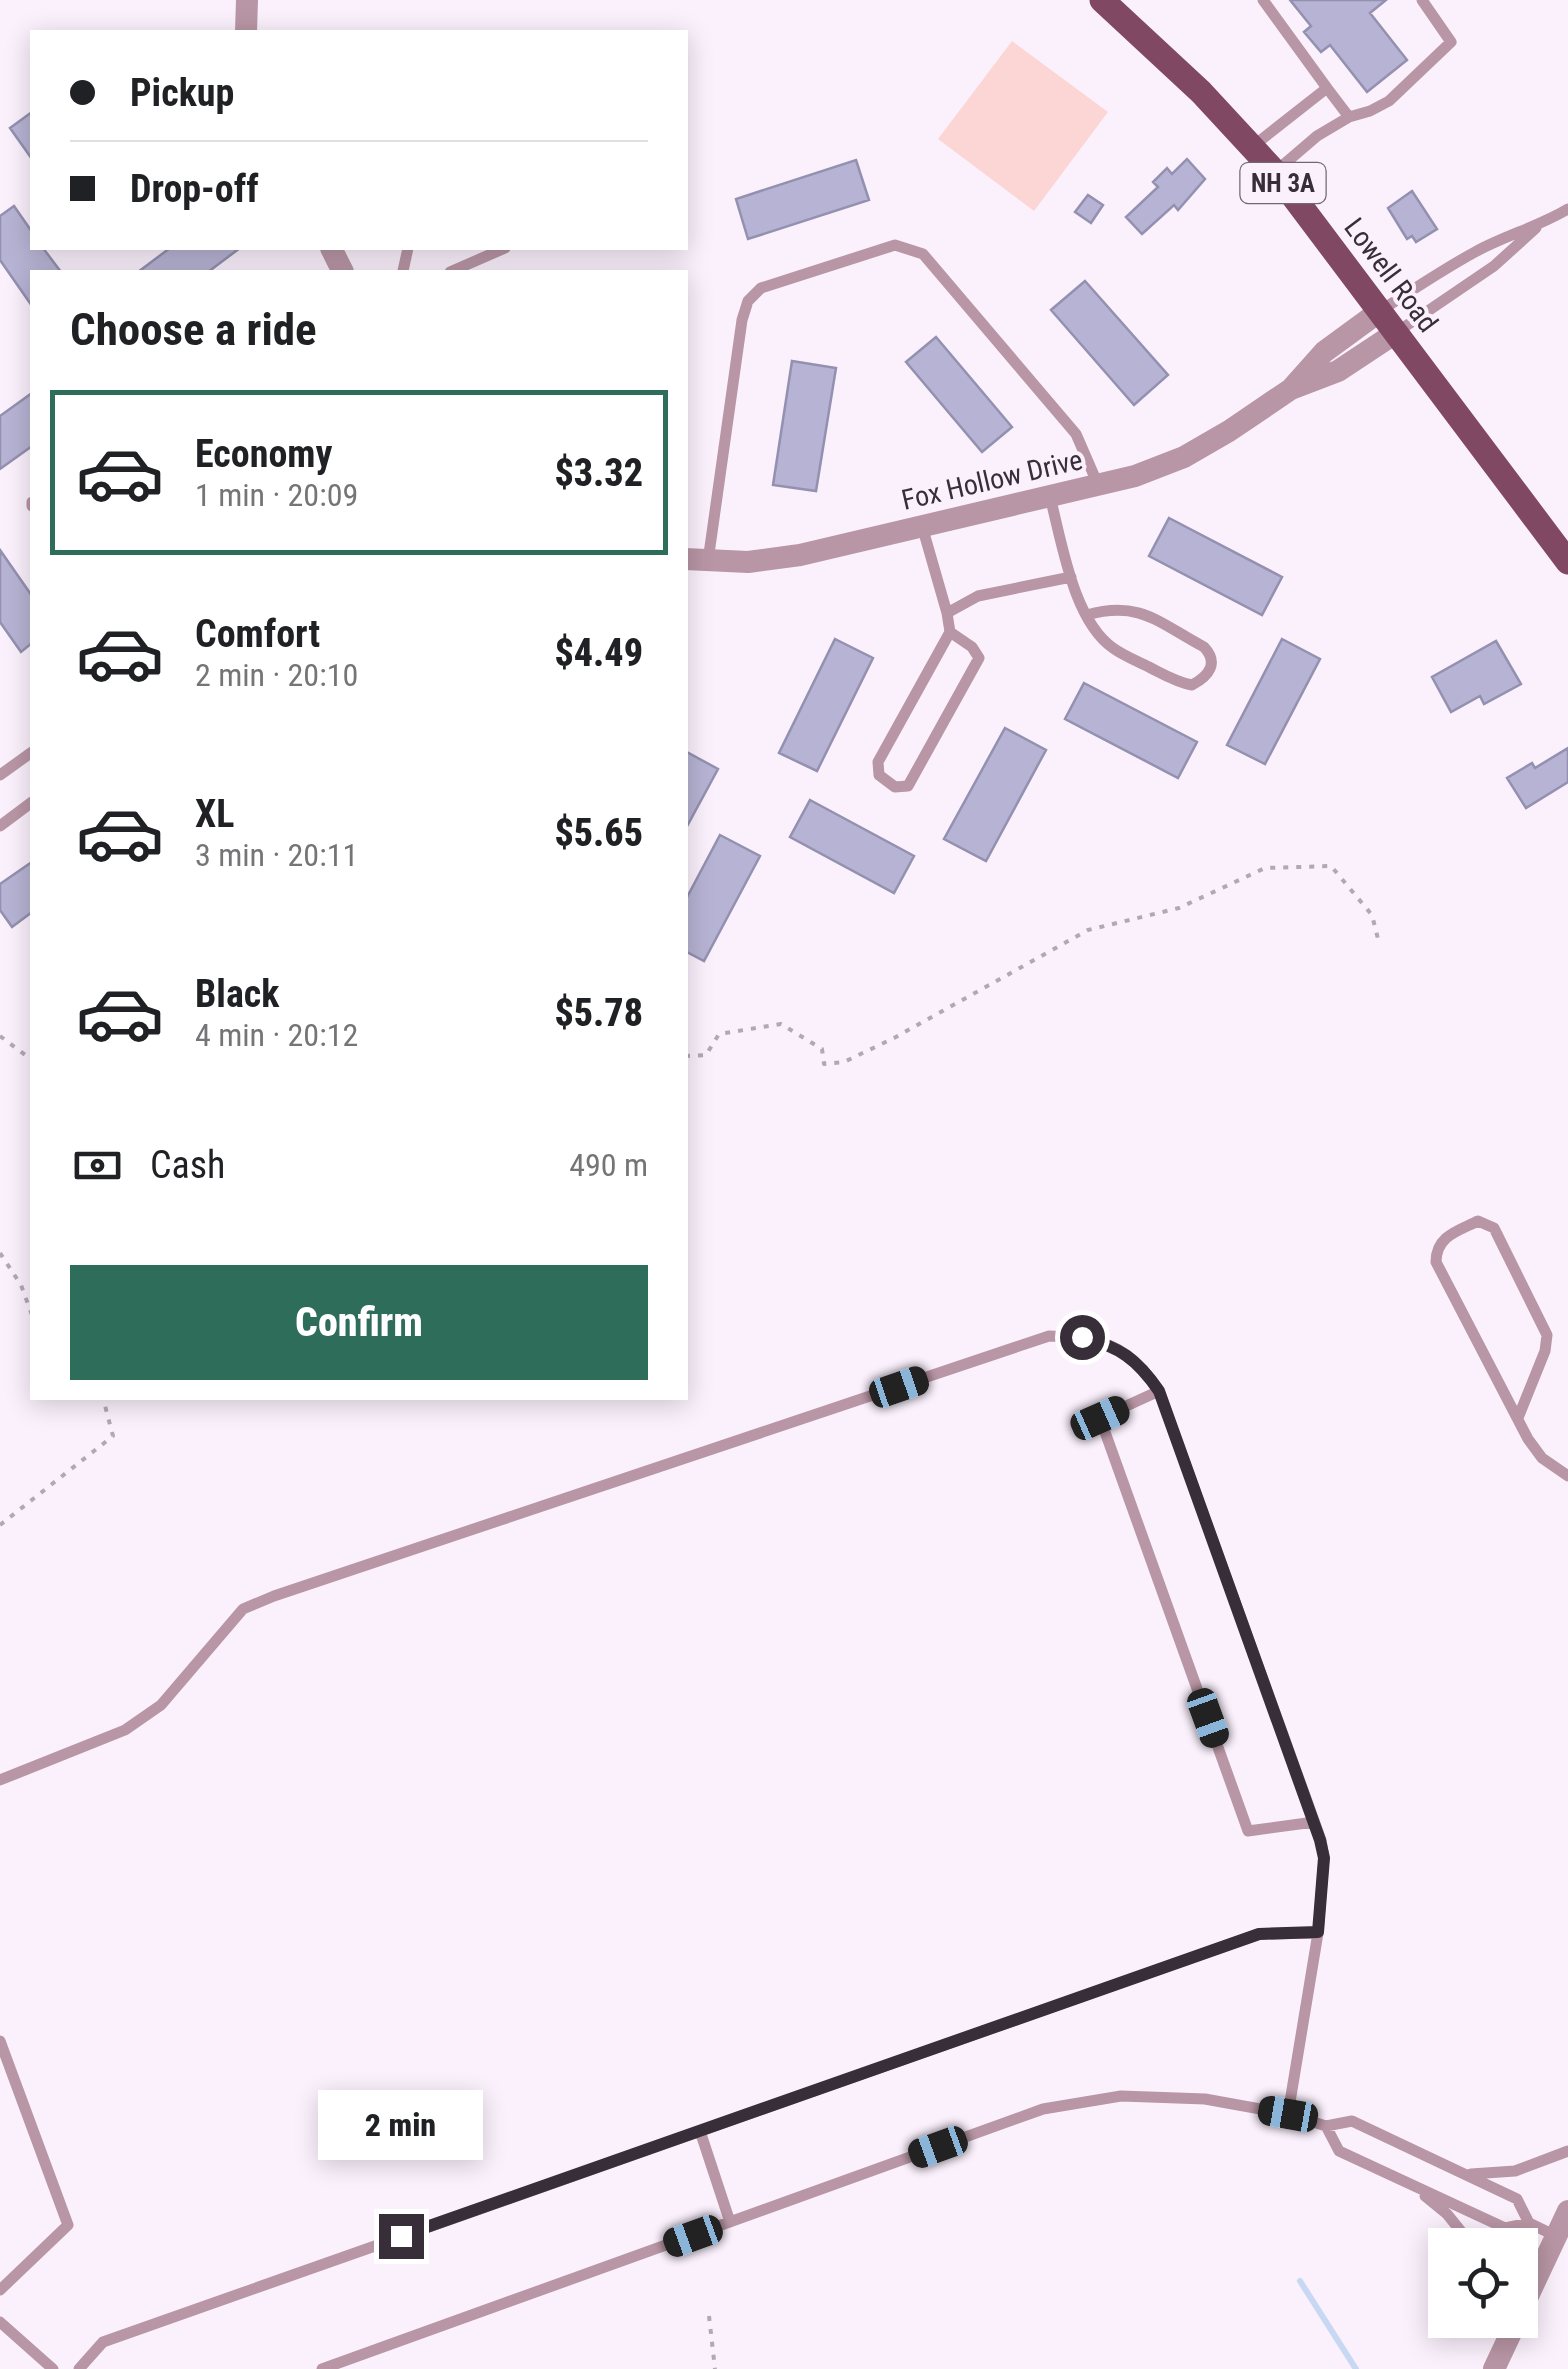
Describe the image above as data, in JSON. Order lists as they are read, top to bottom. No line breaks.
{"streets":{"main road":["NH 3A","Lowell Road"],"street":["Fox Hollow Drive"]},"crossings":[["Lowell Road","Fox Hollow Drive"]],"page":{"banner":["Pickup","Drop-off"],"heading":"Choose a ride","list":[{"name":"Economy","note":"1 min · 20:09","value":"$3.32"},{"name":"Comfort","note":"2 min · 20:10","value":"$4.49"},{"name":"XL","note":"3 min · 20:11","value":"$5.65"},{"name":"Black","note":"4 min · 20:12","value":"$5.78"}],"pay":["Cash","490 m"],"buttons":"Confirm","bubble":"2 min"}}
